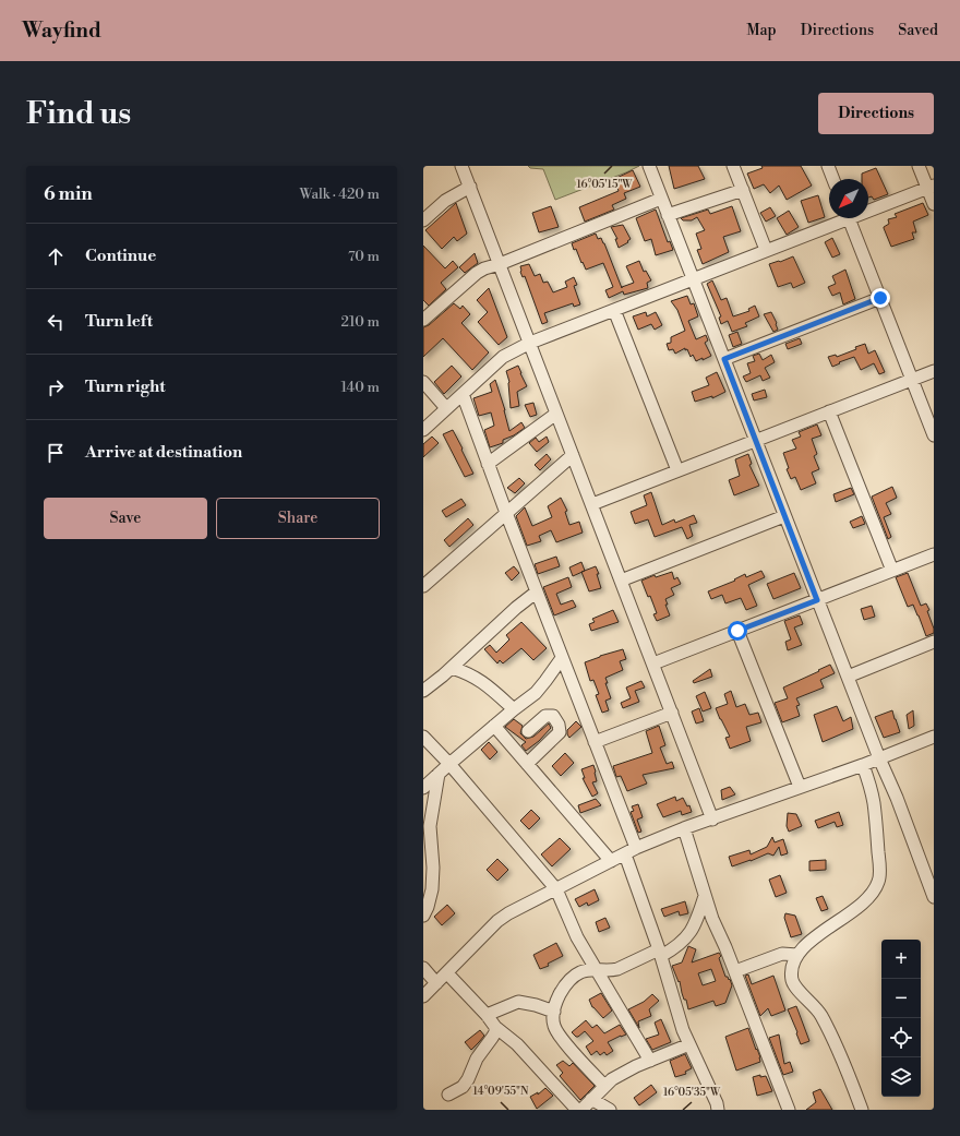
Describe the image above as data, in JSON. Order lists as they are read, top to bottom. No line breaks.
{"north":"bottom left","page":{"header":"Wayfind","nav":["Map","Directions","Saved"],"buttons":["Directions",["Save","Share"]],"title":"Find us","heading":["6 min","Walk · 420 m"],"list":[["Continue","70 m"],["Turn left","210 m"],["Turn right","140 m"],"Arrive at destination"],"map_buttons":["+","−"]},"coordinates":["16°05'15\"W","14°09'55\"N","16°05'35\"W"]}
